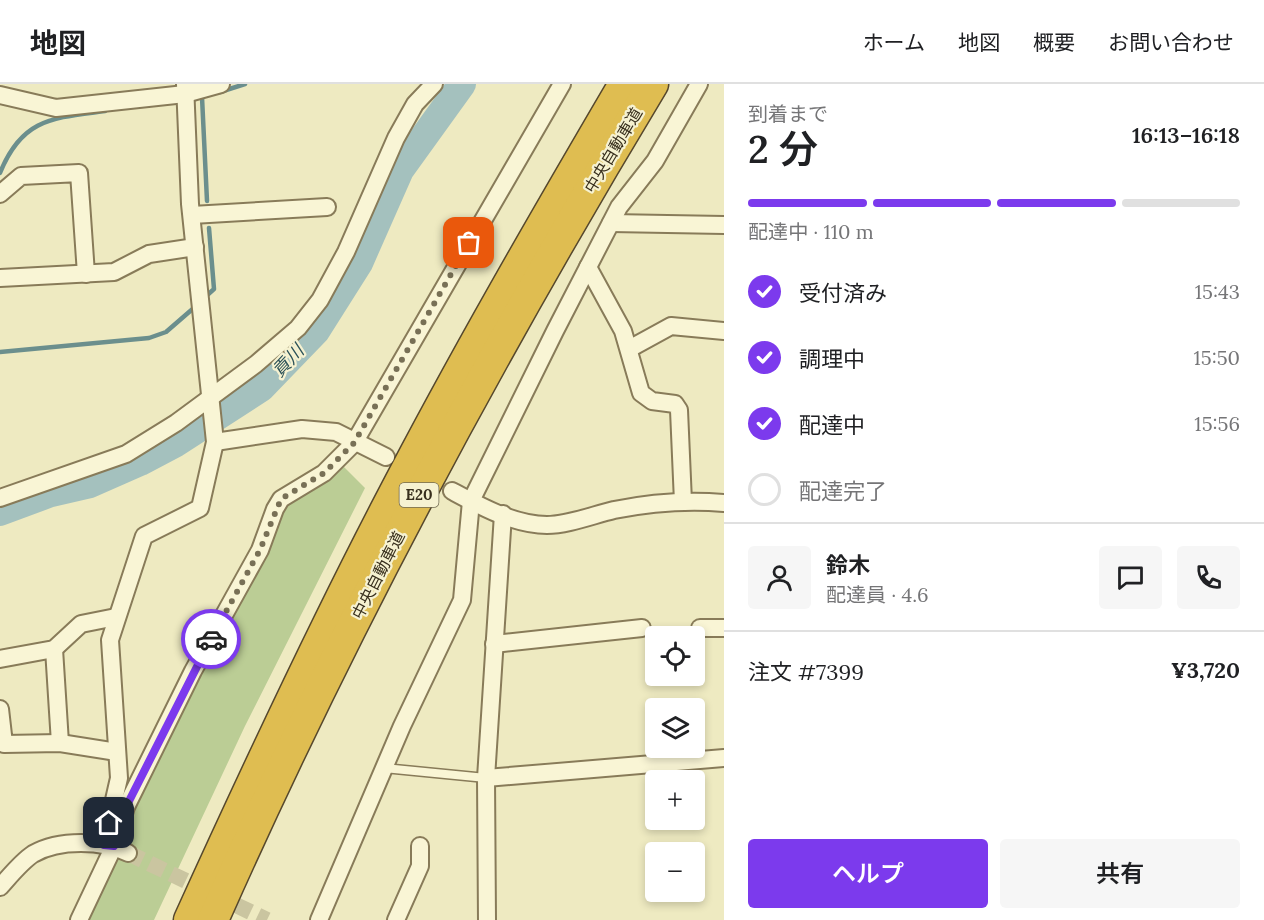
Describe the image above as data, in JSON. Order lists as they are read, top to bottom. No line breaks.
{"streets":{"highway":["中央自動車道","E20"]},"water":["貢川"],"page":{"header":"地図","nav":["ホーム","地図","概要","お問い合わせ"],"heading":["2 分","到着まで","16:13–16:18"],"panel":["鈴木","配達員 · 4.6","注文 #7399","¥3,720"],"bar":"配達中 · 110 m","list":[["受付済み","15:43"],["調理中","15:50"],["配達中","15:56"],"配達完了"],"map_buttons":["+","−"],"buttons":["ヘルプ","共有"]}}
